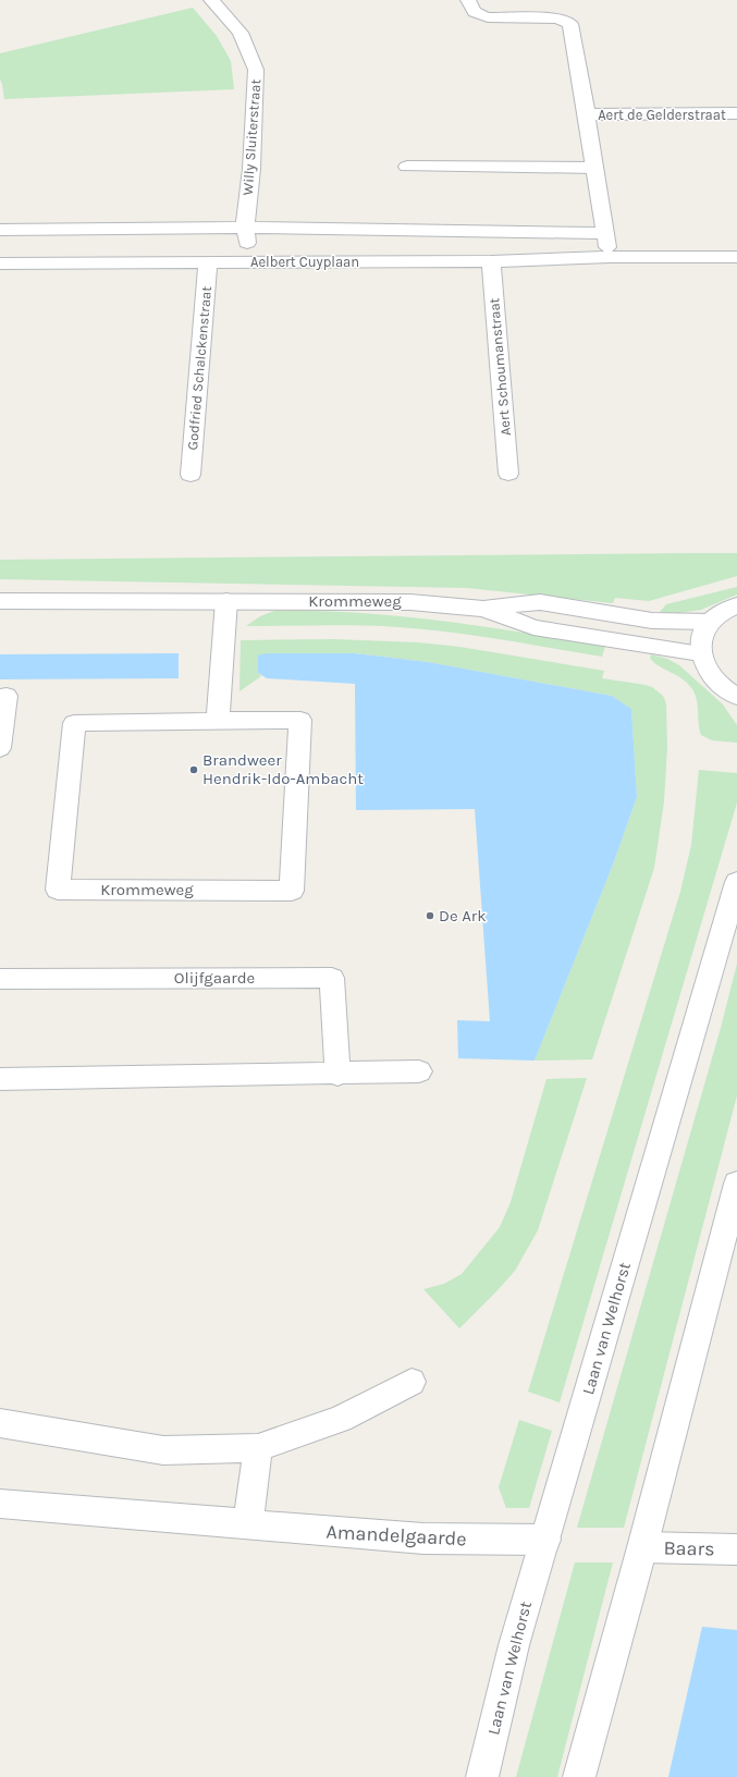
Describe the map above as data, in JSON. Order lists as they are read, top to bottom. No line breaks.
{"streets":{"street":["Aert de Gelderstraat","Willy Sluiterstraat","Aelbert Cuyplaan","Aert Schoumanstraat","Godfried Schalckenstraat","Krommeweg","Olijfgaarde","Laan van Welhorst","Amandelgaarde","Baars"]},"crossings":[["Willy Sluiterstraat","Aelbert Cuyplaan"],["Aelbert Cuyplaan","Aert Schoumanstraat"],["Aelbert Cuyplaan","Godfried Schalckenstraat"],["Laan van Welhorst","Amandelgaarde"]],"places":["Brandweer Hendrik-Ido-Ambacht","De Ark"]}
